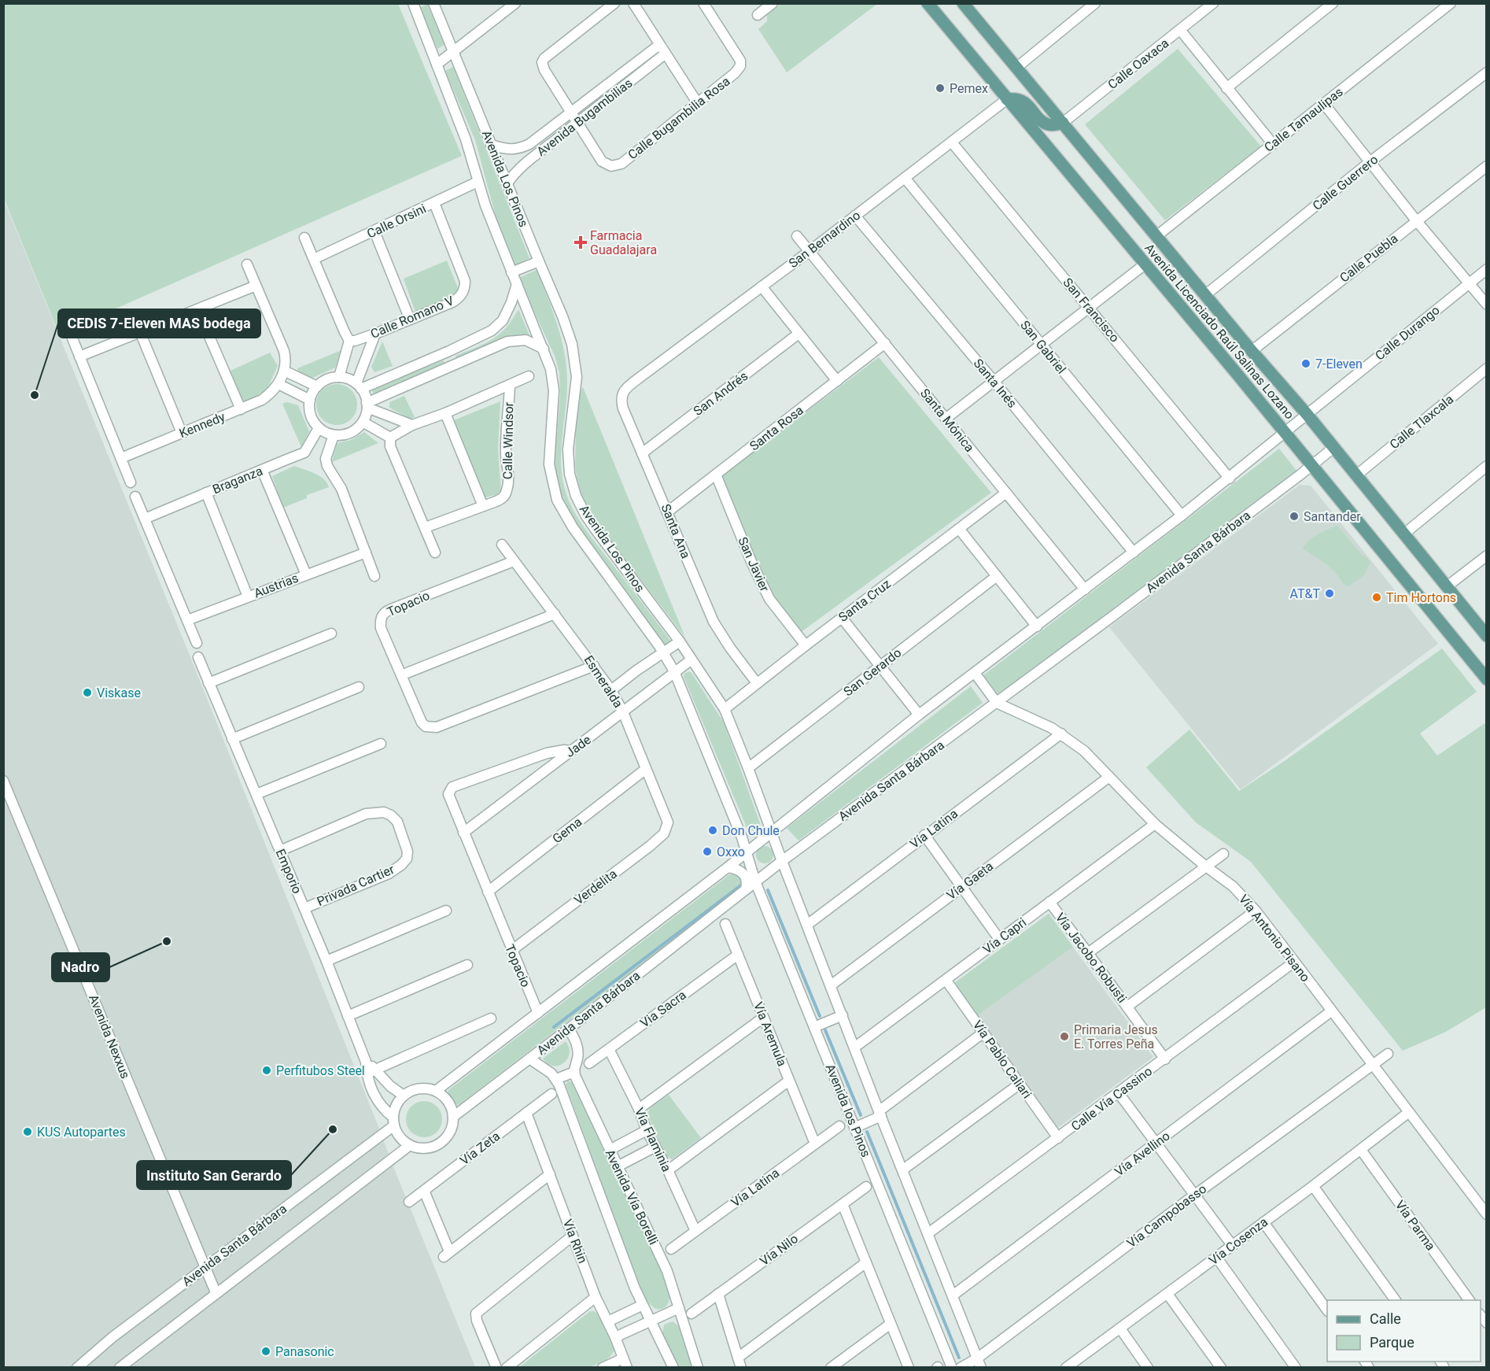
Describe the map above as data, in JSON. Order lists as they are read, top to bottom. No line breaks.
{"streets":{"main road":["Avenida Licenciado Raúl Salinas Lozano"],"street":["Calle Oaxaca","Avenida Bugambilias","Calle Bugambilia Rosa","Calle Tamaulipas","Avenida Los Pinos","Calle Guerrero","Calle Orsini","San Bernardino","Calle Puebla","San Francisco","Calle Romano V","Calle Durango","San Gabriel","Santa Inés","San Andrés","Santa Mónica","Calle Tlaxcala","Kennedy","Santa Rosa","Calle Windsor","Braganza","Santa Ana","Avenida Santa Bárbara","San Javier","Austrias","Santa Cruz","Topacio","San Gerardo","Esmeralda","Jade","Vía Latina","Gema","Emporio","Vía Gaeta","Privada Cartier","Verdelita","Vía Capri","Vía Antonio Pisano","Vía Jacobo Robusti","Via Sacra","Vía Aremula","Avenida Nexxus","Vía Pablo Caliari","Calle Vía Cassino","Avenida los Pinos","Vía Flaminia","Vía Zeta","Vía Avellino","Avenida Vía Borelli","Vía Campobasso","Vía Parma","Vía Rhin","Vía Cosenza","Vía Nilo"]},"crossings":[["Calle Oaxaca","Avenida Licenciado Raúl Salinas Lozano"],["Avenida Bugambilias","Calle Bugambilia Rosa"],["Avenida Bugambilias","Avenida Los Pinos"],["Calle Tamaulipas","Avenida Licenciado Raúl Salinas Lozano"],["Avenida Los Pinos","Calle Orsini"],["Avenida Los Pinos","Avenida Santa Bárbara"],["Avenida Los Pinos","Santa Cruz"],["Avenida Los Pinos","San Gerardo"],["Avenida Los Pinos","Jade"],["Avenida Los Pinos","Avenida los Pinos"],["Calle Guerrero","Avenida Licenciado Raúl Salinas Lozano"],["Calle Orsini","Calle Romano V"],["San Bernardino","San Francisco"],["San Bernardino","Avenida Licenciado Raúl Salinas Lozano"],["San Bernardino","San Gabriel"],["San Bernardino","Santa Inés"],["San Bernardino","Santa Mónica"],["San Bernardino","Santa Ana"],["Calle Puebla","Avenida Licenciado Raúl Salinas Lozano"],["Avenida Licenciado Raúl Salinas Lozano","Calle Durango"],["Avenida Licenciado Raúl Salinas Lozano","Calle Tlaxcala"],["Avenida Licenciado Raúl Salinas Lozano","Avenida Santa Bárbara"],["San Andrés","Santa Ana"],["Santa Mónica","Santa Rosa"],["Santa Mónica","Santa Cruz"],["Santa Rosa","Santa Ana"],["Santa Rosa","San Javier"],["Santa Ana","Santa Cruz"],["Avenida Santa Bárbara","Emporio"],["Avenida Santa Bárbara","Vía Antonio Pisano"],["Avenida Santa Bárbara","Avenida Nexxus"],["Avenida Santa Bárbara","Avenida los Pinos"],["San Javier","Santa Cruz"],["Topacio","Esmeralda"],["Topacio","Jade"],["Topacio","Gema"],["Topacio","Verdelita"],["Esmeralda","Jade"],["Esmeralda","Gema"],["Esmeralda","Verdelita"],["Vía Latina","Vía Antonio Pisano"],["Vía Latina","Vía Aremula"],["Vía Latina","Vía Flaminia"],["Emporio","Privada Cartier"],["Vía Gaeta","Vía Antonio Pisano"],["Vía Capri","Vía Antonio Pisano"],["Vía Capri","Vía Jacobo Robusti"],["Vía Capri","Vía Pablo Caliari"],["Vía Antonio Pisano","Calle Vía Cassino"],["Vía Antonio Pisano","Vía Avellino"],["Vía Antonio Pisano","Vía Campobasso"],["Vía Antonio Pisano","Vía Cosenza"],["Vía Jacobo Robusti","Calle Vía Cassino"],["Via Sacra","Vía Aremula"],["Via Sacra","Vía Flaminia"],["Vía Pablo Caliari","Calle Vía Cassino"],["Vía Zeta","Vía Rhin"],["Vía Parma","Vía Cosenza"]],"places":{"other":["Pemex","7-Eleven","CEDIS 7-Eleven MAS bodega","Santander","AT&T","Tim Hortons","Viskase","Don Chule","Oxxo","Nadro","Primaria Jesus E. Torres Peña","Perfitubos Steel","Instituto San Gerardo","KUS Autopartes","Panasonic"],"health":["Farmacia Guadalajara"]},"legend":["Calle","Parque"]}
